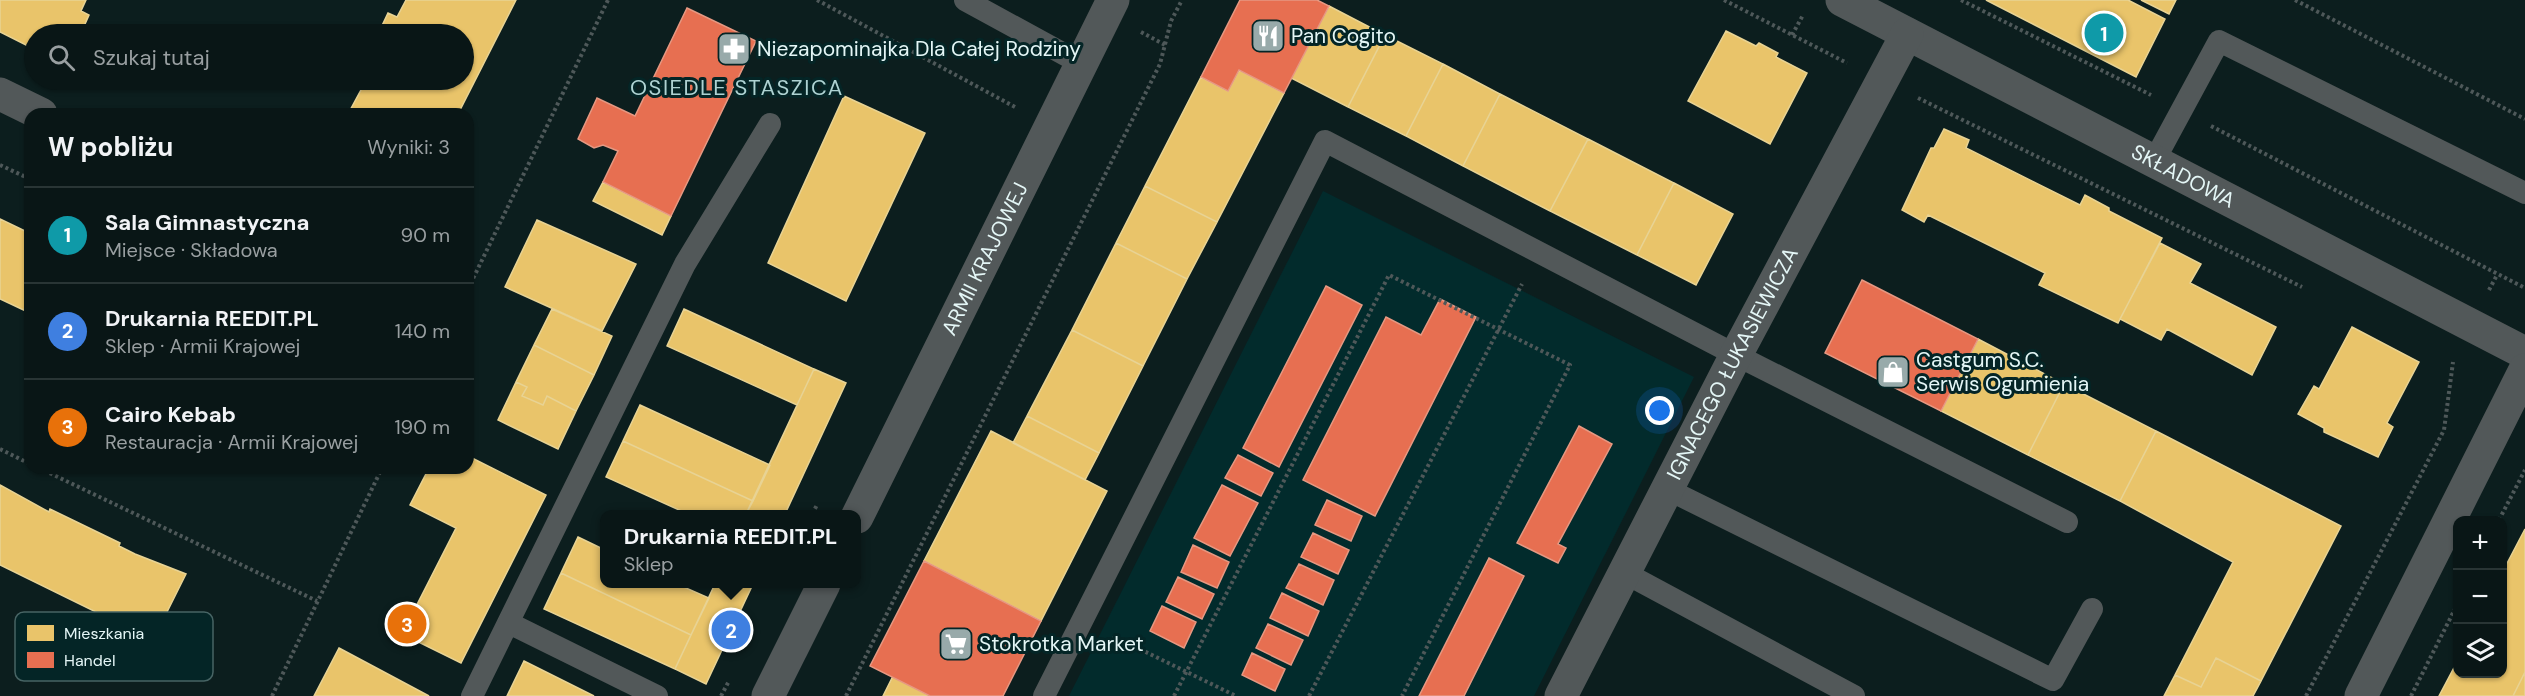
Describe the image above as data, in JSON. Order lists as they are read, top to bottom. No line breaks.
{"streets":{"street":["SKŁADOWA","ARMII KRAJOWEJ","IGNACEGO ŁUKASIEWICZA"]},"crossings":[["SKŁADOWA","IGNACEGO ŁUKASIEWICZA"]],"districts":["OSIEDLE STASZICA"],"places":{"restaurant":["Pan Cogito"],"pharmacy":["Niezapominajka Dla Całej Rodziny"],"shop":["Castgum S.C. Serwis Ogumienia"],"supermarket":["Stokrotka Market"]},"legend":["Mieszkania","Handel"],"page":{"pins":["1","3","2"],"search":"Szukaj tutaj","heading":["W pobliżu","Wyniki: 3"],"list":[{"mark":"1","name":"Sala Gimnastyczna","note":"Miejsce · Składowa","value":"90 m"},{"mark":"2","name":"Drukarnia REEDIT.PL","note":"Sklep · Armii Krajowej","value":"140 m"},{"mark":"3","name":"Cairo Kebab","note":"Restauracja · Armii Krajowej","value":"190 m"}],"popup":["Drukarnia REEDIT.PL","Sklep"],"map_buttons":["+","−"]}}
